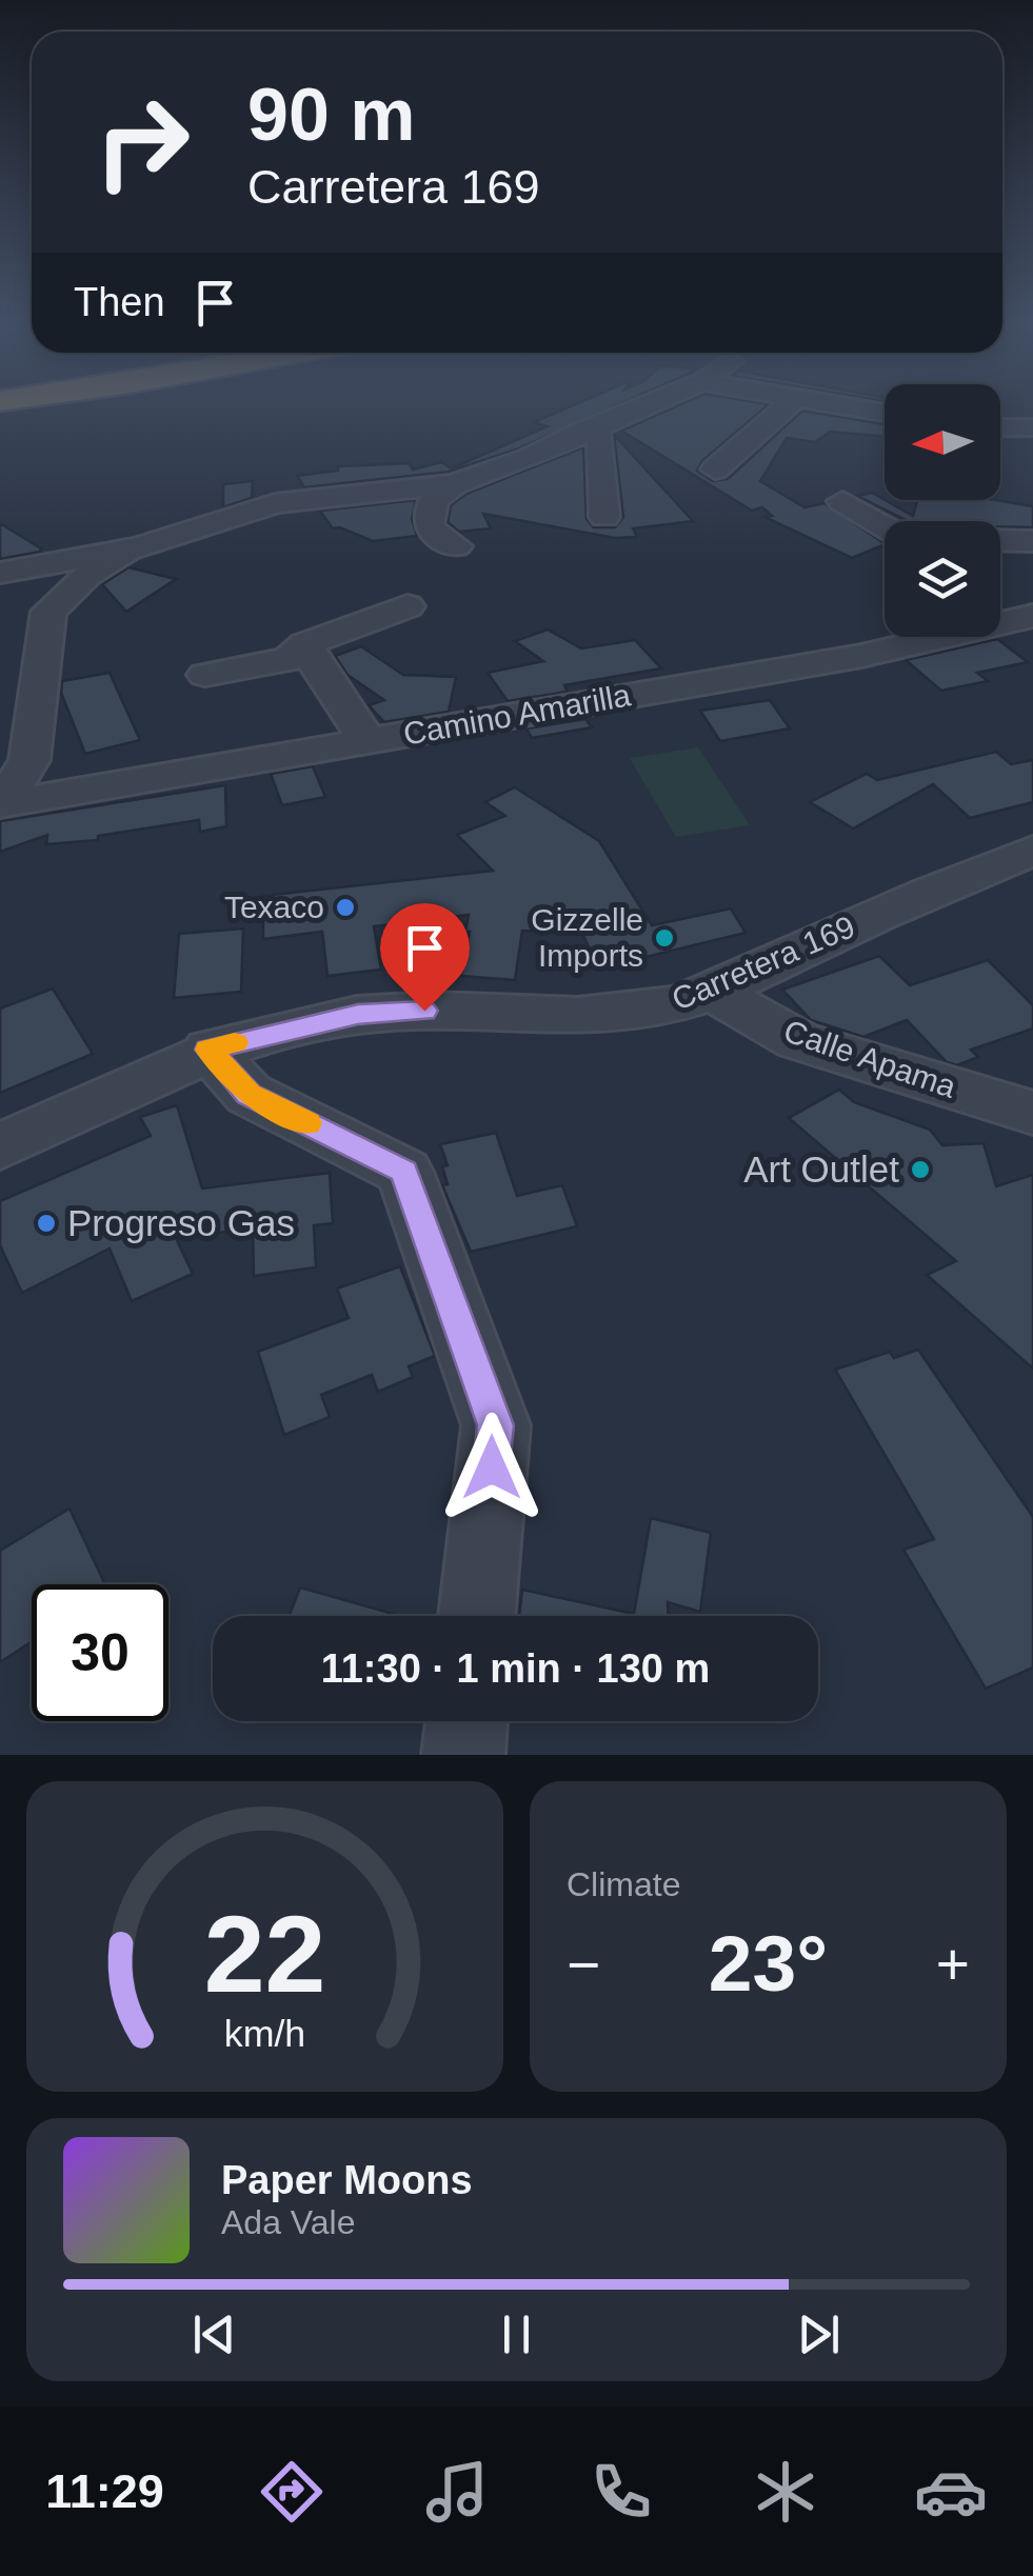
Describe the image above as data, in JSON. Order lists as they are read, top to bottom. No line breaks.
{"streets":{"street":["Camino Amarilla","Carretera 169","Calle Apama"]},"crossings":[["Carretera 169","Calle Apama"]],"places":["Texaco","Gizzelle Imports","Art Outlet","Progreso Gas"],"north":"left","page":{"turn":["90 m","Carretera 169"],"then":"Then","limit":"30","trip":"11:30 · 1 min · 130 m","tile":"Climate","heat":["−","23°","+"],"song":["Paper Moons","Ada Vale"],"tabs":"11:29","gauge":["22","km/h"]}}
